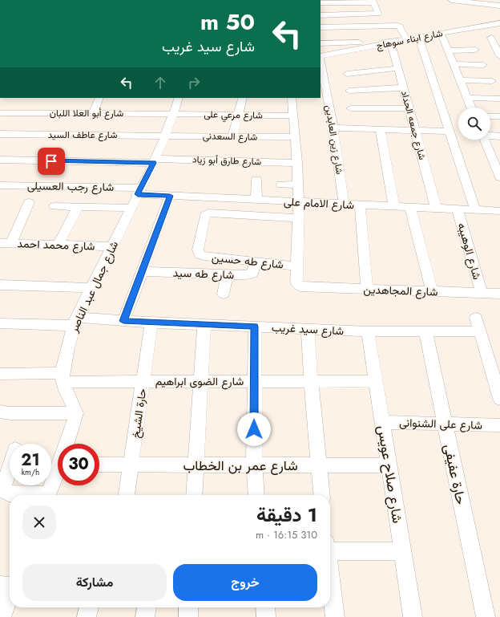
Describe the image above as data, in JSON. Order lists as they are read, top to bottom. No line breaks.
{"streets":{"street":["شارع ابناء سوهاج","شارع أبو العلا اللبان","شارع مرعي على","شارع جمعه الحداد","شارع عاطف السيد","شارع السعدنى","شارع زين العابدين","شارع طارق أبو زياد","شارع رجب العسيلى","شارع الامام على","شارع محمد احمد","شارع الوهيبه","شارع طه حسين","شارع طه سيد","شارع جمال عبد الناصر","شارع المجاهدين","شارع سيد غريب","شارع الضوى ابراهيم","حارة الشيخ","شارع على الشنوانى","شارع عمر بن الخطاب","شارع صلاح عويس","حارة عفيفى"]},"crossings":[["شارع ابناء سوهاج","شارع جمعه الحداد"],["شارع أبو العلا اللبان","شارع مرعي على"],["شارع أبو العلا اللبان","شارع جمال عبد الناصر"],["شارع مرعي على","شارع جمال عبد الناصر"],["شارع جمعه الحداد","شارع الامام على"],["شارع عاطف السيد","شارع السعدنى"],["شارع عاطف السيد","شارع جمال عبد الناصر"],["شارع السعدنى","شارع جمال عبد الناصر"],["شارع زين العابدين","شارع الامام على"],["شارع طارق أبو زياد","شارع جمال عبد الناصر"],["شارع رجب العسيلى","شارع الامام على"],["شارع رجب العسيلى","شارع جمال عبد الناصر"],["شارع الامام على","شارع الوهيبه"],["شارع الامام على","شارع جمال عبد الناصر"],["شارع محمد احمد","شارع جمال عبد الناصر"],["شارع الوهيبه","شارع المجاهدين"],["شارع طه حسين","شارع طه سيد"],["شارع طه حسين","شارع المجاهدين"],["شارع جمال عبد الناصر","شارع سيد غريب"],["شارع جمال عبد الناصر","شارع الضوى ابراهيم"],["شارع سيد غريب","حارة الشيخ"],["شارع سيد غريب","شارع صلاح عويس"],["شارع سيد غريب","حارة عفيفى"],["شارع الضوى ابراهيم","حارة الشيخ"],["شارع الضوى ابراهيم","شارع صلاح عويس"],["حارة الشيخ","شارع عمر بن الخطاب"],["شارع على الشنوانى","شارع صلاح عويس"],["شارع على الشنوانى","حارة عفيفى"],["شارع عمر بن الخطاب","شارع صلاح عويس"]],"page":{"turn":["50 m","شارع سيد غريب"],"speed":"21 km/h","limit":"30","heading":["1 دقيقة","310 m · 16:15"],"buttons":["خروج","مشاركة"]}}
